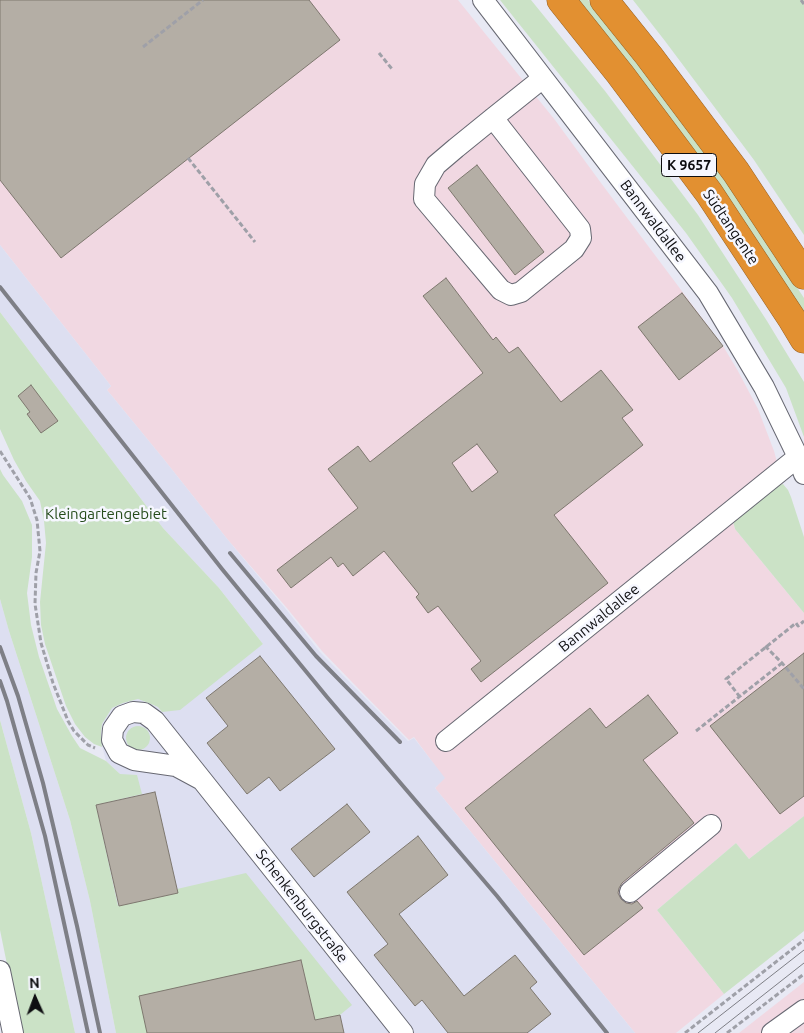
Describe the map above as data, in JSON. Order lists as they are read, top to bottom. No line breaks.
{"streets":{"highway":["K 9657","Südtangente"],"street":["Bannwaldallee","Schenkenburgstraße"]},"parks":["Kleingartengebiet"],"north":"top"}
